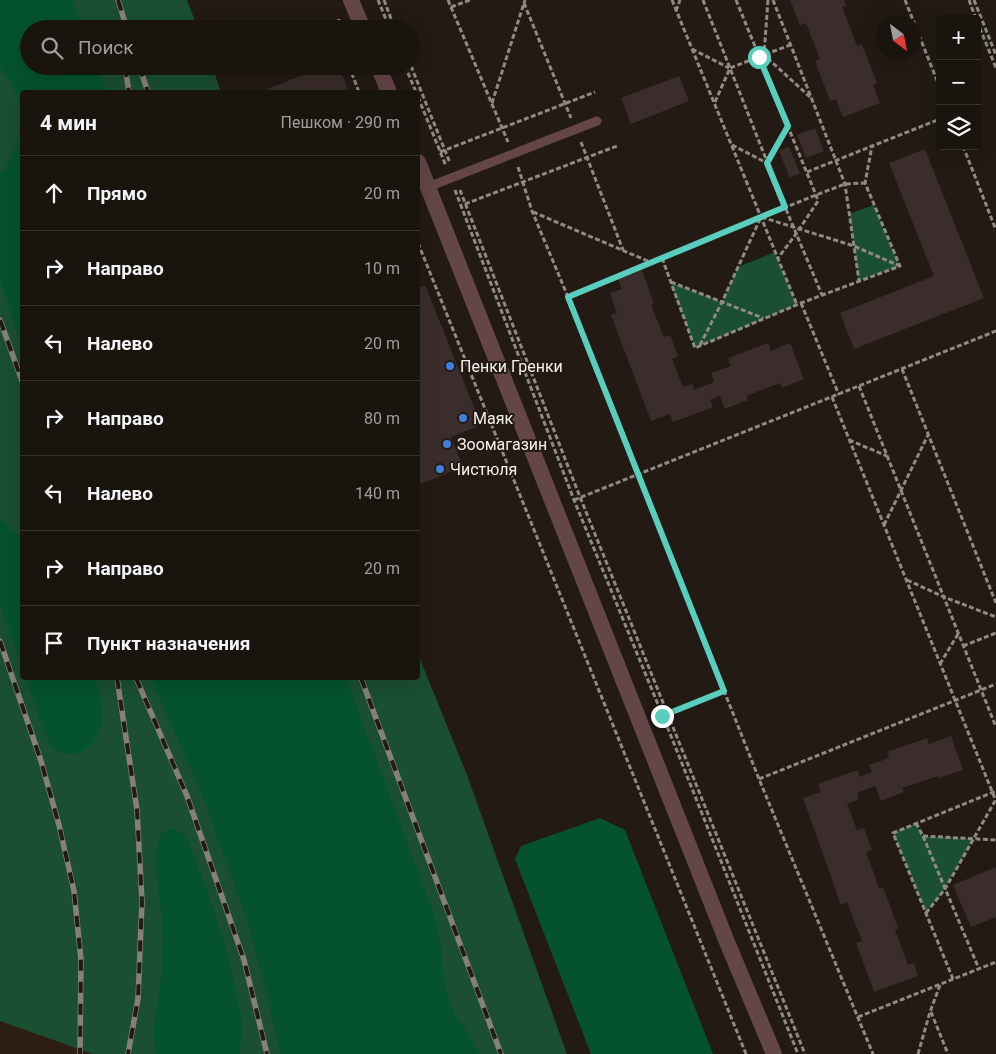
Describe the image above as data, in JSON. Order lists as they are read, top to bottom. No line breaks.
{"places":["Пенки Гренки","Маяк","Зоомагазин","Чистюля"],"north":"bottom right","page":{"map_buttons":["+","−"],"search":"Поиск","heading":["4 мин","Пешком · 290 m"],"list":[["Прямо","20 m"],["Направо","10 m"],["Налево","20 m"],["Направо","80 m"],["Налево","140 m"],["Направо","20 m"],"Пункт назначения"]}}
